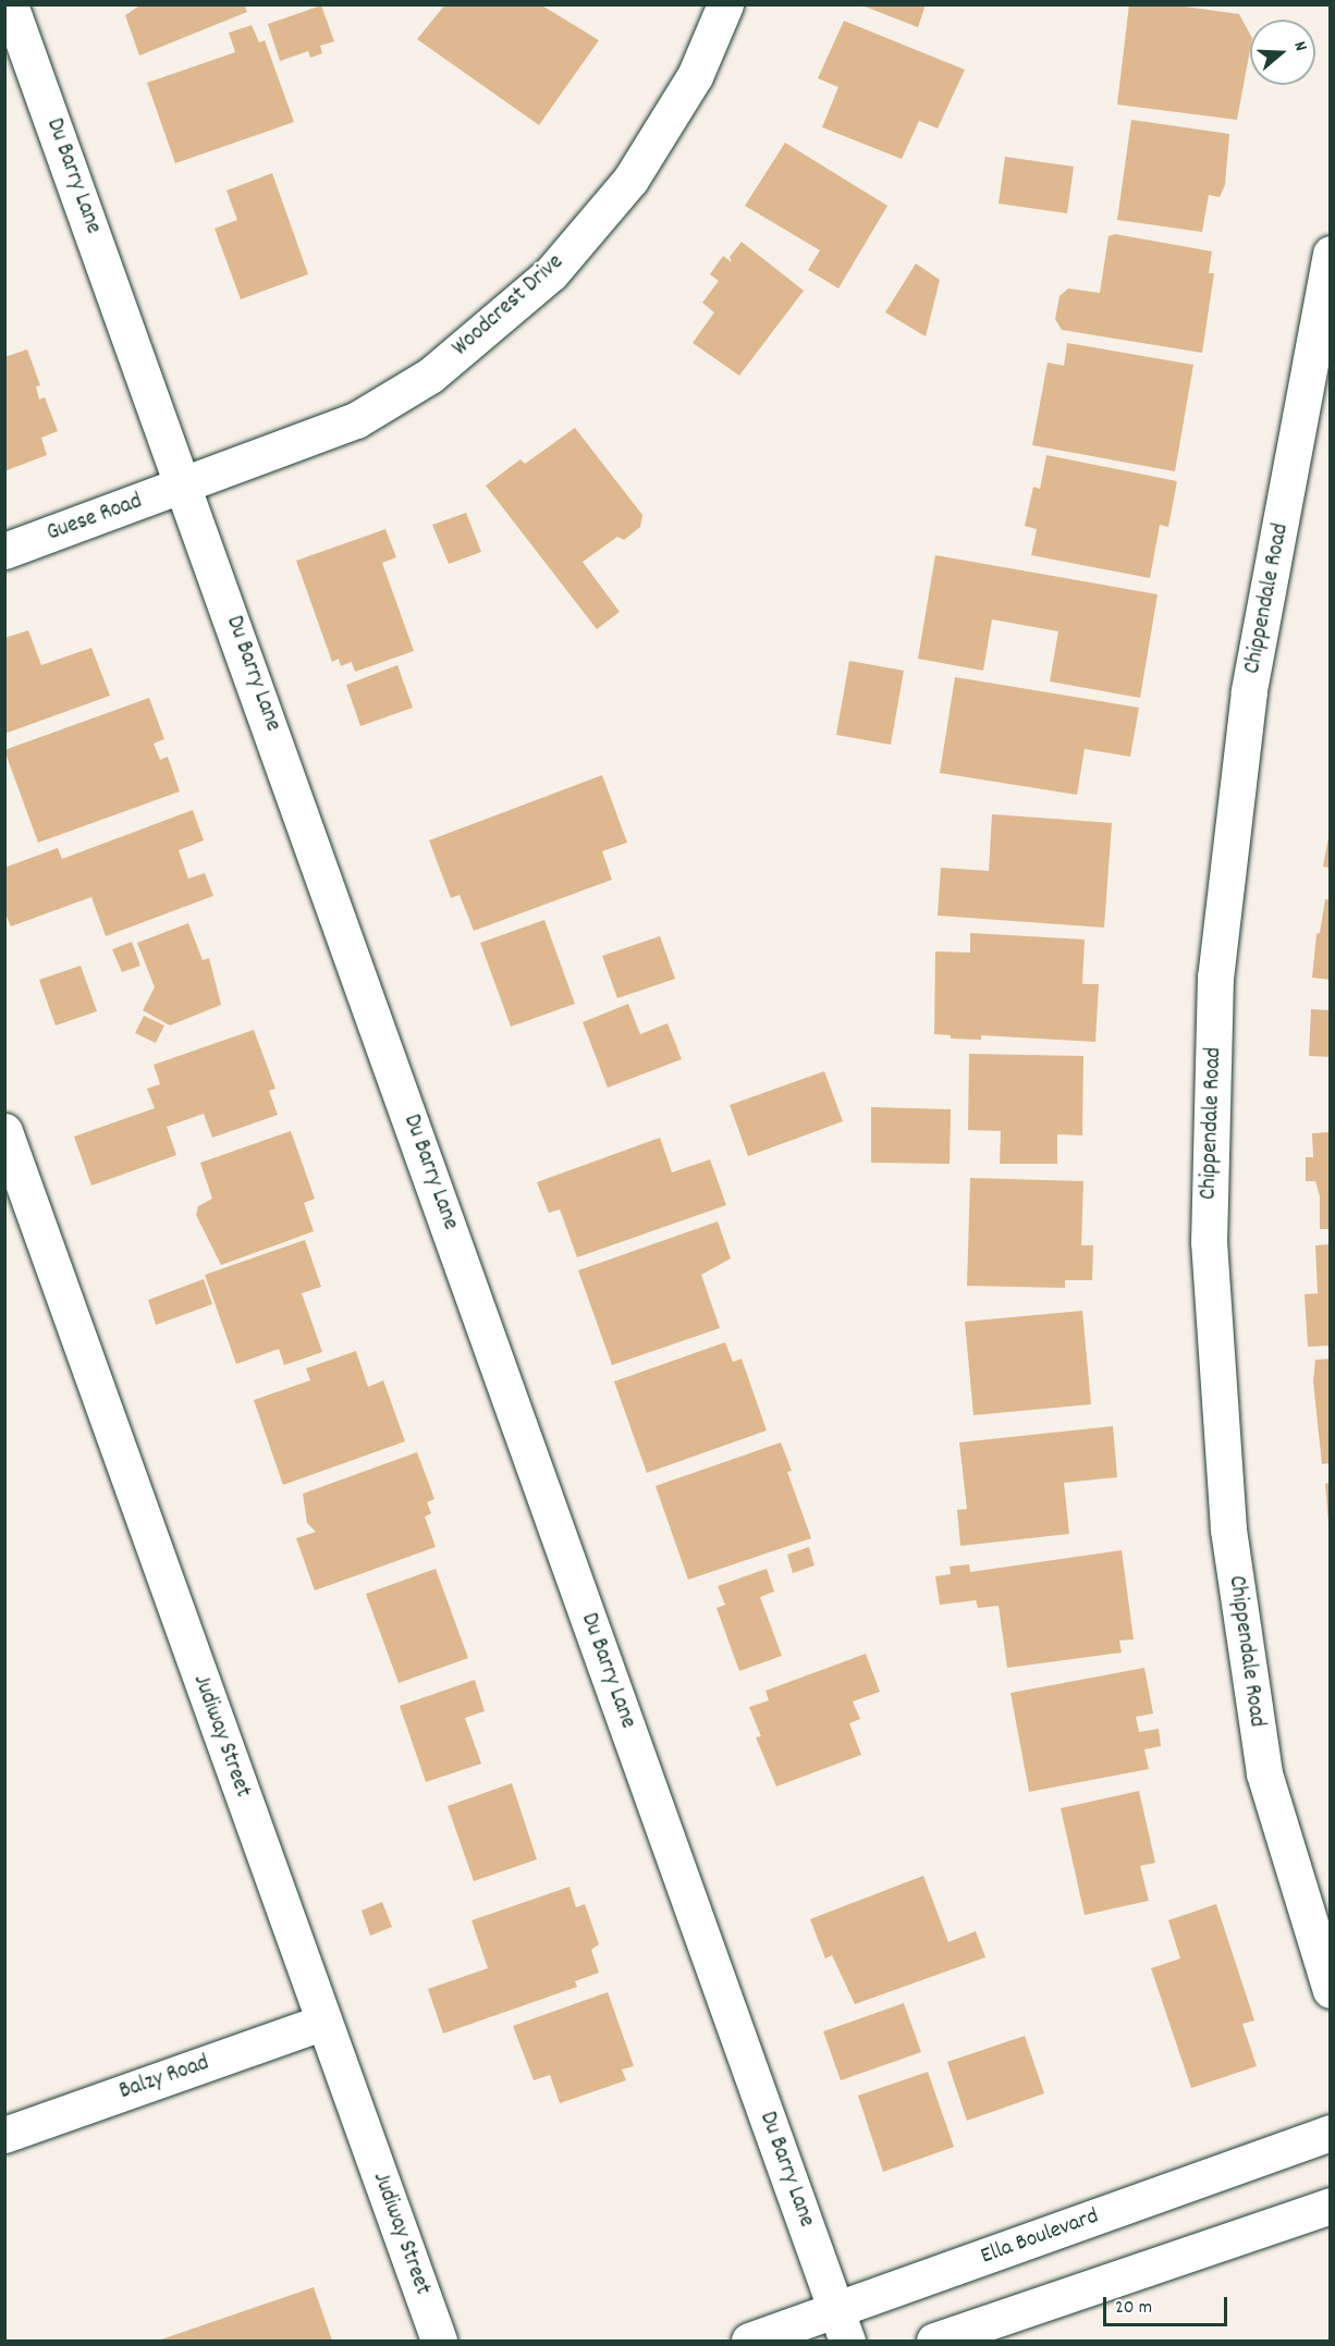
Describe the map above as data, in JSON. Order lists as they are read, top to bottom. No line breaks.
{"streets":{"street":["Du Barry Lane","Woodcrest Drive","Guese Road","Chippendale Road","Judiway Street","Balzy Road","Ella Boulevard"]},"crossings":[["Du Barry Lane","Woodcrest Drive"],["Du Barry Lane","Guese Road"],["Du Barry Lane","Ella Boulevard"],["Woodcrest Drive","Guese Road"],["Judiway Street","Balzy Road"]],"scale_bar":"20 m","north":"right"}
